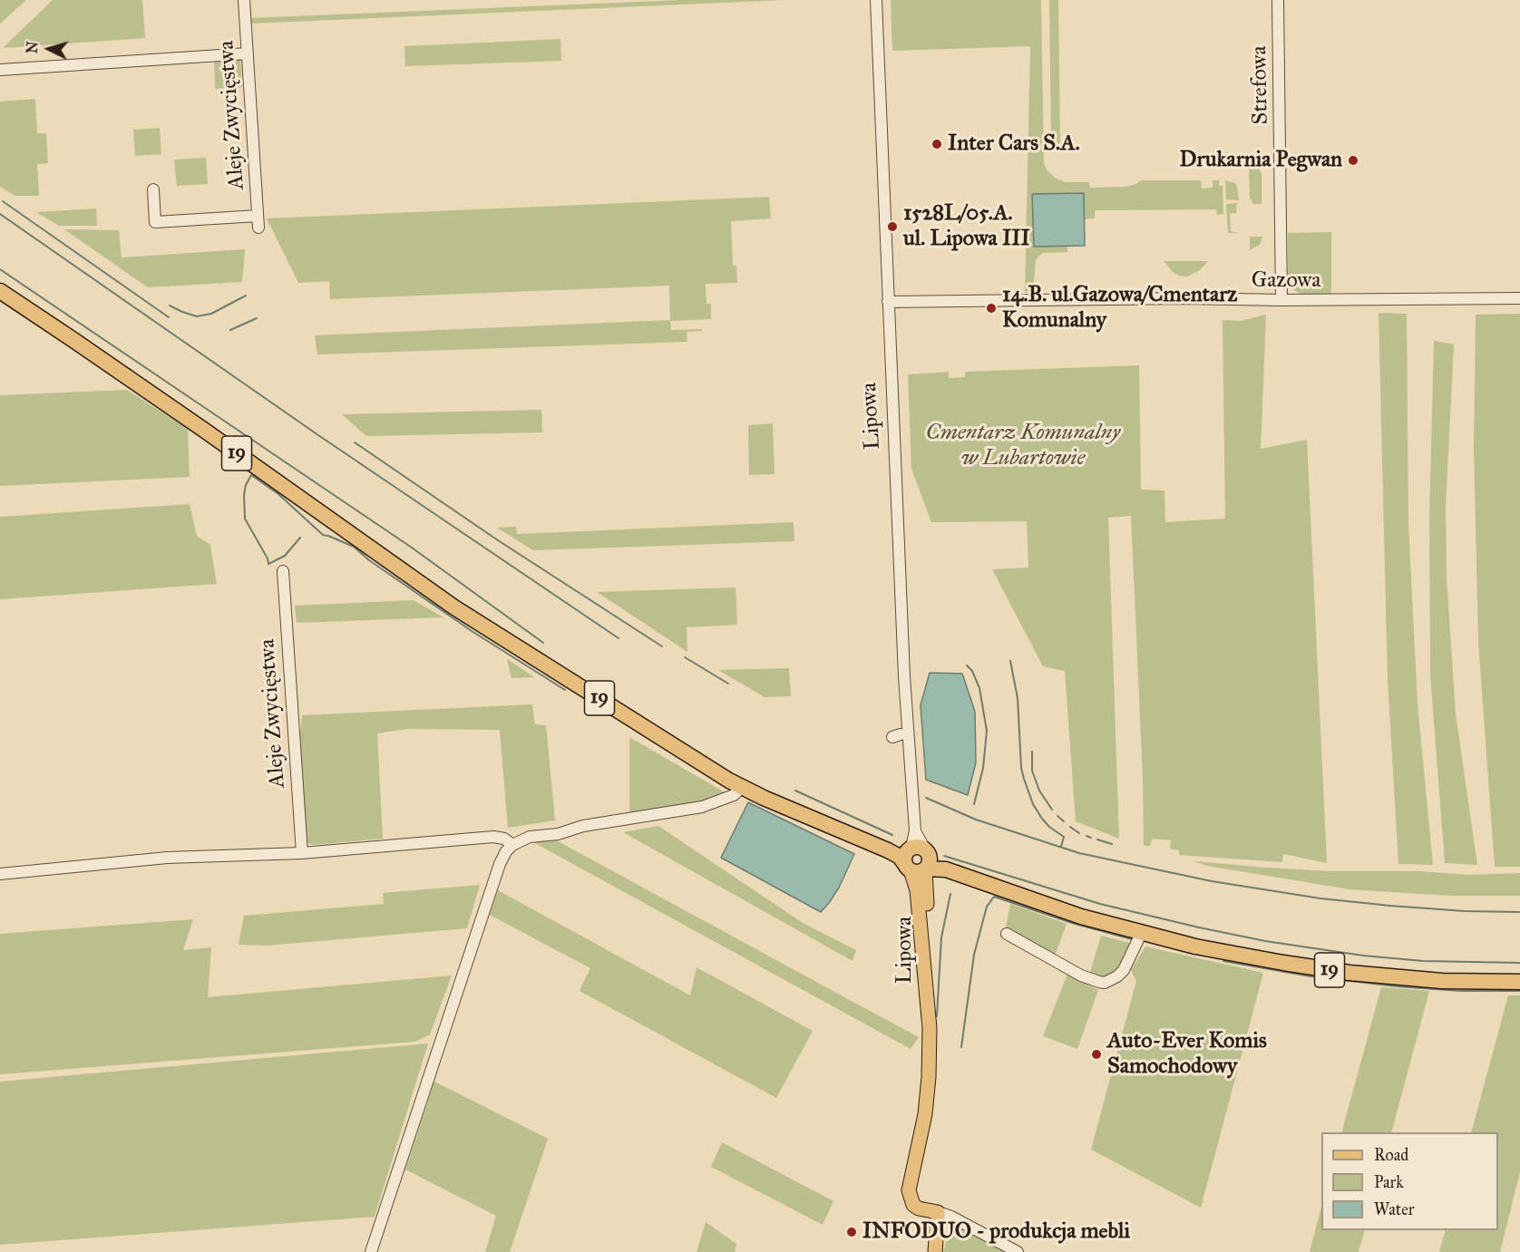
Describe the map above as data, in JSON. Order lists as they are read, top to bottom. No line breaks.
{"streets":{"highway":["19"],"main road":["Lipowa"],"street":["Strefowa","Aleje Zwycięstwa","Gazowa"]},"crossings":[["Strefowa","Gazowa"],["Gazowa","Lipowa"],["Lipowa","19"]],"parks":["Cmentarz Komunalny w Lubartowie"],"places":["Inter Cars S.A.","Drukarnia Pegwan","1528L/05.A. ul. Lipowa III","14.B. ul.Gazowa/Cmentarz Komunalny","Auto-Ever Komis Samochodowy","INFODUO - produkcja mebli"],"legend":["Road","Park","Water"],"north":"left"}
